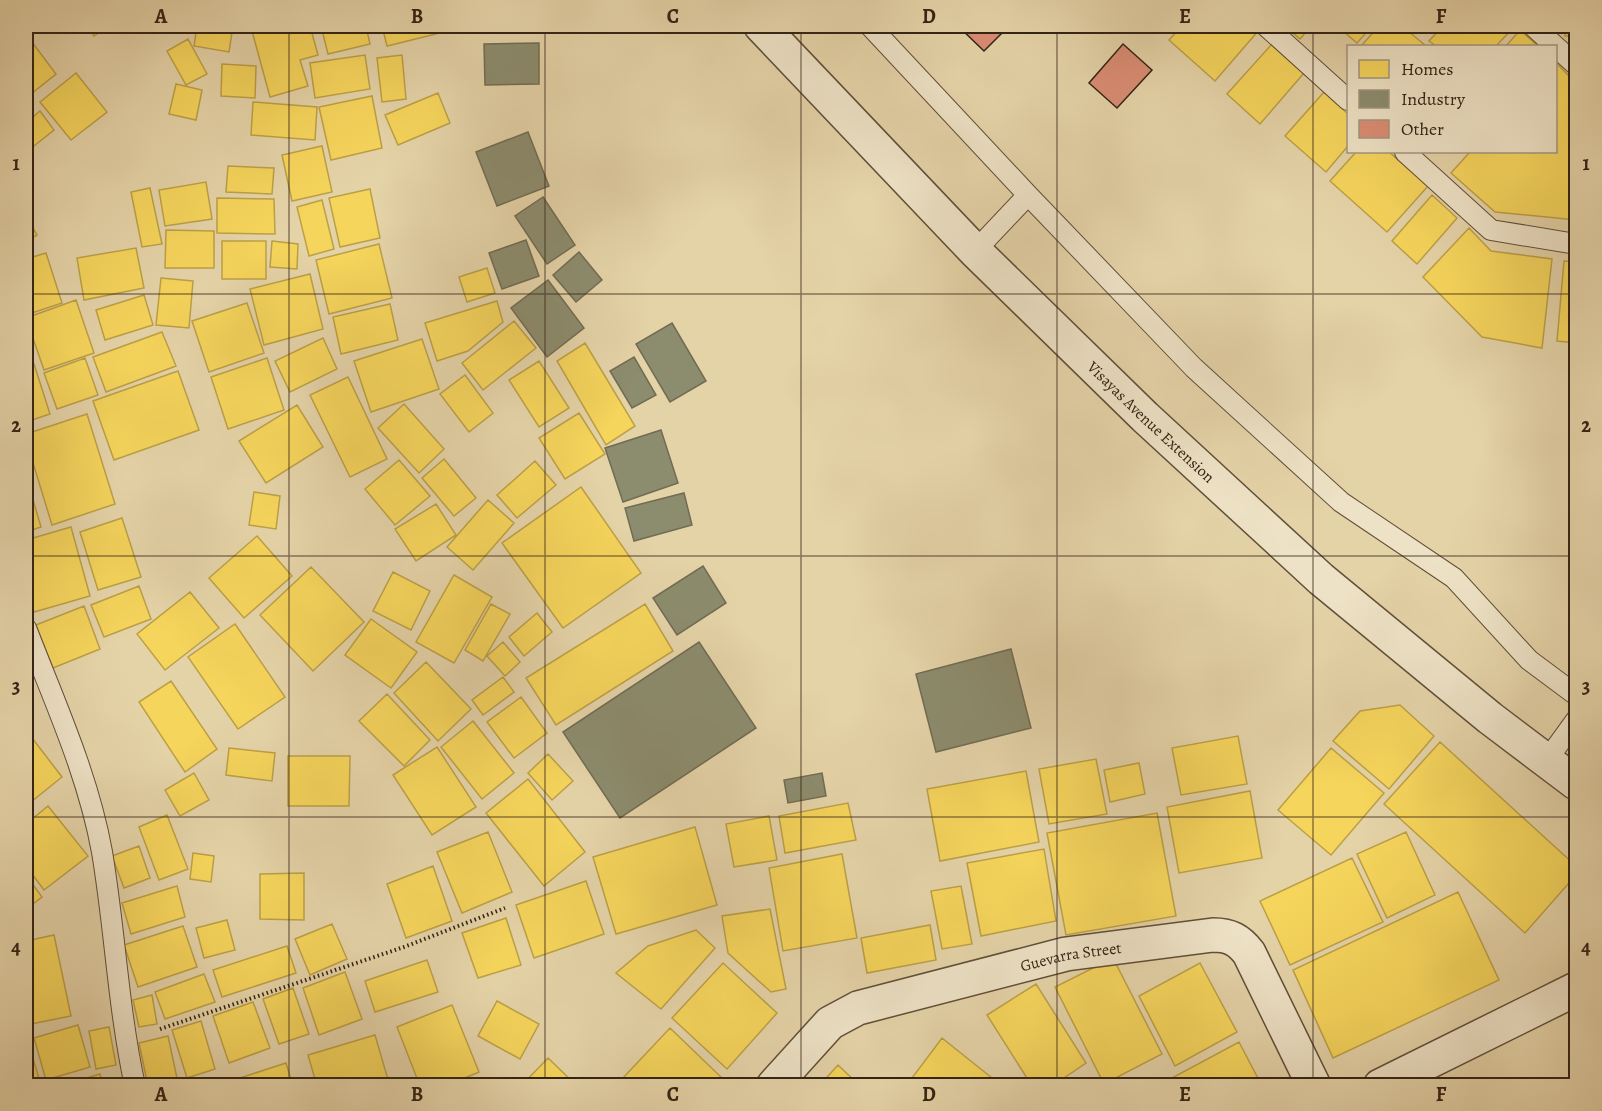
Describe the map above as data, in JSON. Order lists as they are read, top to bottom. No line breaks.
{"streets":{"street":["Visayas Avenue Extension","Guevarra Street"]},"legend":["Homes","Industry","Other"],"grid":{"columns":["A","B","C","D","E","F"],"rows":["1","2","3","4"]}}
